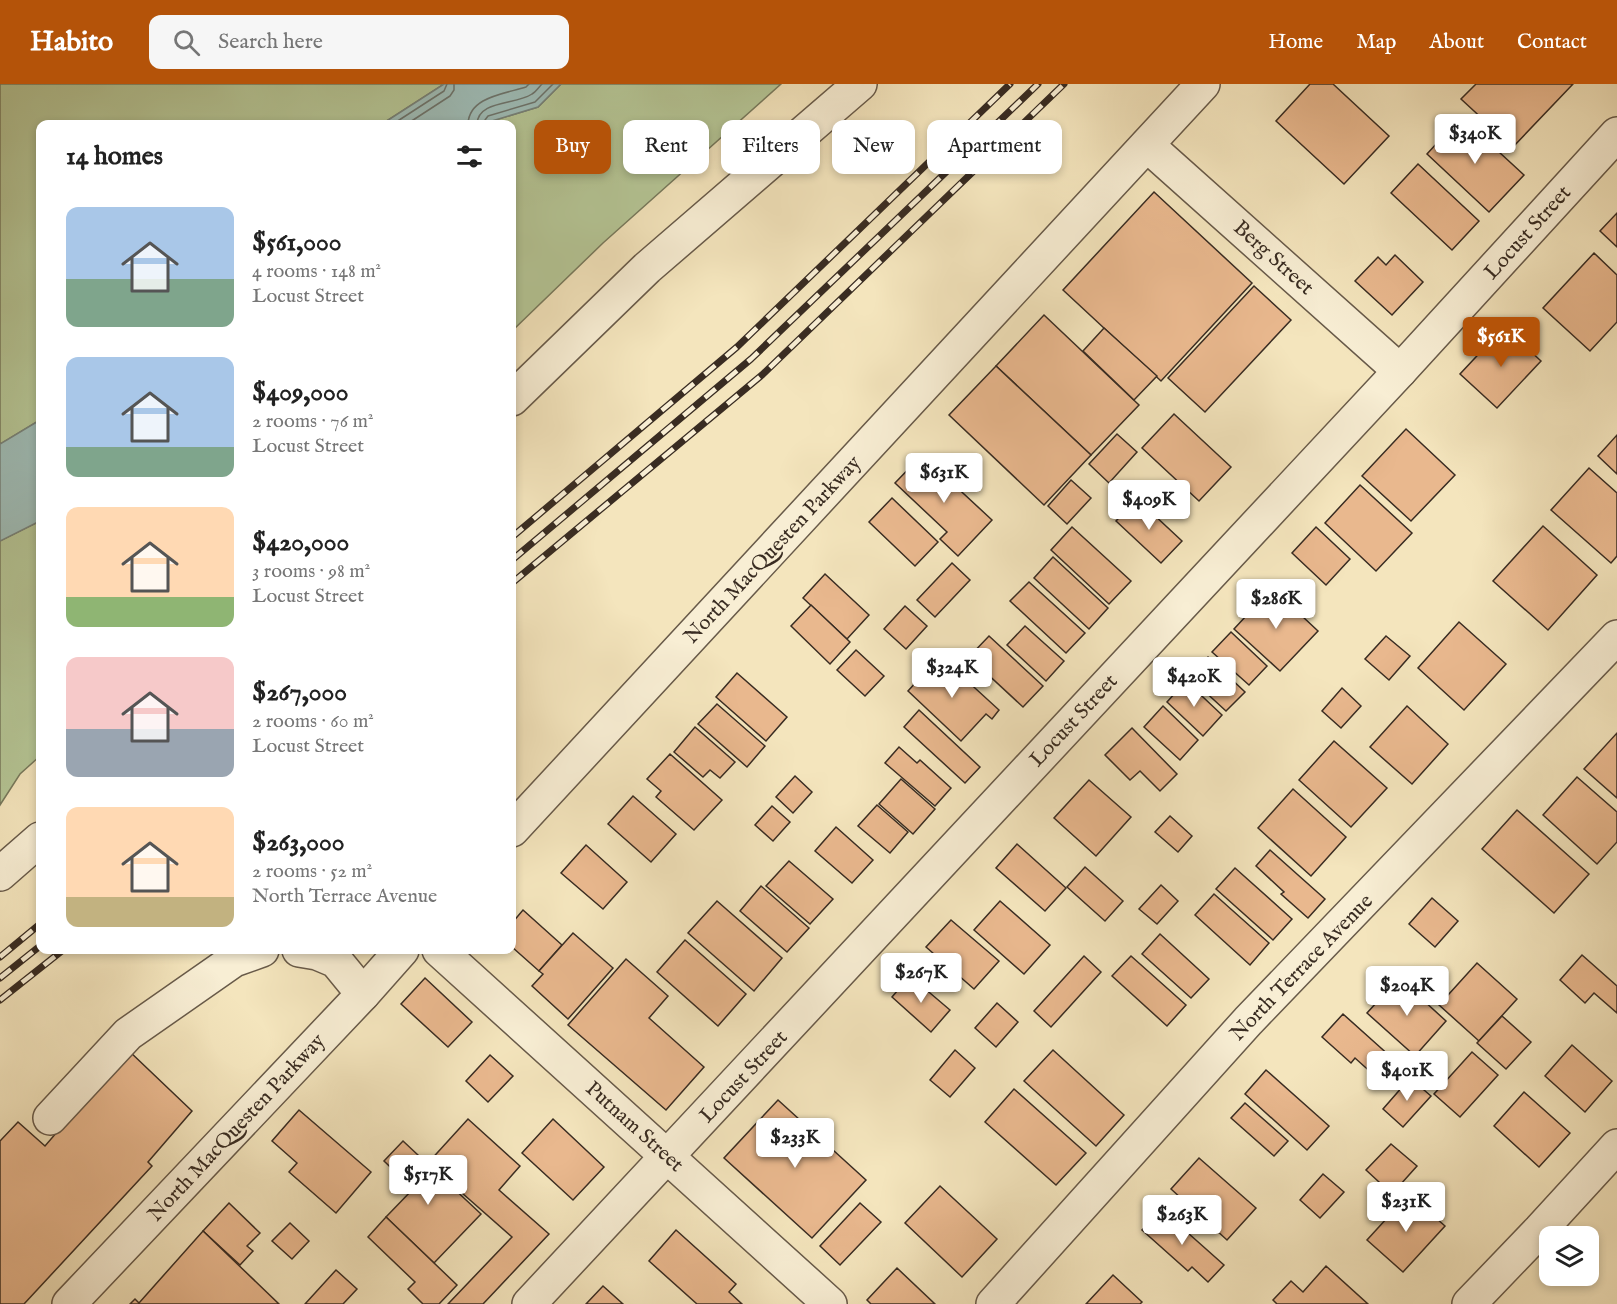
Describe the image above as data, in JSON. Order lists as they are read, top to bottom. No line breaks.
{"streets":{"street":["Locust Street","Berg Street","North MacQuesten Parkway","North Terrace Avenue","Putnam Street"]},"crossings":[["Locust Street","Berg Street"],["Locust Street","Putnam Street"],["Berg Street","North MacQuesten Parkway"]],"page":{"header":"Habito","search":"Search here","nav":["Home","Map","About","Contact"],"price":["$340K","$561K","$631K","$409K","$286K","$324K","$420K","$267K","$204K","$401K","$233K","$517K","$231K","$263K"],"chip":["Buy","Rent","Filters","New","Apartment"],"heading":"14 homes","list":[{"name":"$561,000","note":"4 rooms · 148 m² · Locust Street"},{"name":"$409,000","note":"2 rooms · 76 m² · Locust Street"},{"name":"$420,000","note":"3 rooms · 98 m² · Locust Street"},{"name":"$267,000","note":"2 rooms · 60 m² · Locust Street"},{"name":"$263,000","note":"2 rooms · 52 m² · North Terrace Avenue"}]}}
